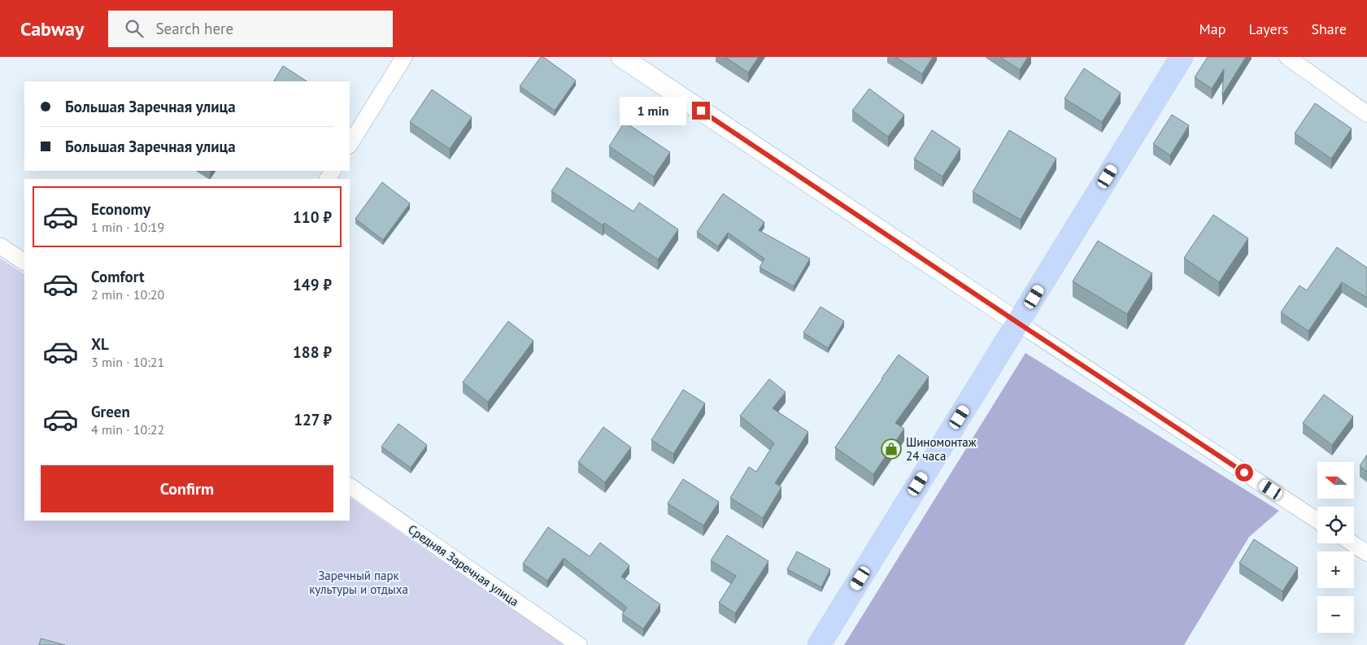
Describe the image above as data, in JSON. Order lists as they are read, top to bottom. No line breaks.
{"streets":{"street":["Средняя Заречная улица"]},"parks":["Заречный парк культуры и отдыха"],"places":{"shop":["Шиномонтаж 24 часа"]},"north":"left","page":{"header":"Cabway","search":"Search here","nav":["Map","Layers","Share"],"banner":["Большая Заречная улица","Большая Заречная улица"],"bubble":"1 min","list":[{"name":"Economy","note":"1 min · 10:19","value":"110 ₽"},{"name":"Comfort","note":"2 min · 10:20","value":"149 ₽"},{"name":"XL","note":"3 min · 10:21","value":"188 ₽"},{"name":"Green","note":"4 min · 10:22","value":"127 ₽"}],"buttons":"Confirm","map_buttons":["+","−"]}}
